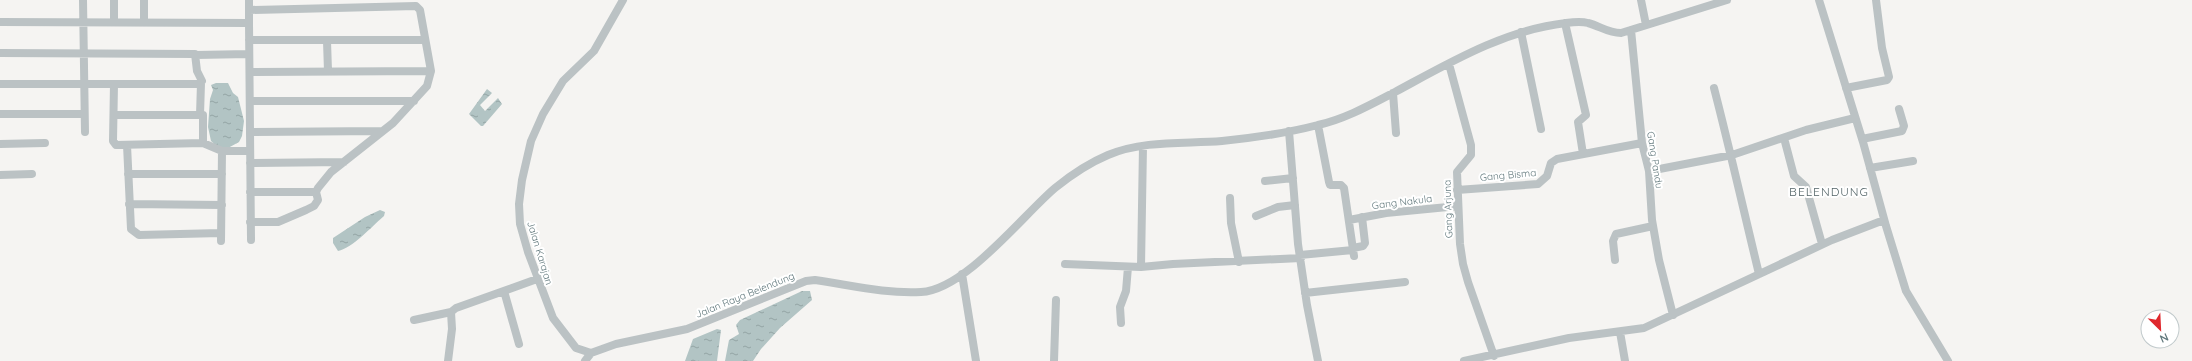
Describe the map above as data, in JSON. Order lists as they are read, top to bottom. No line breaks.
{"streets":{"street":["Gang Pandu","Gang Bisma","Gang Nakula","Gang Arjuna","Jalan Karajan","Jalan Raya Belendung"]},"crossings":[["Gang Pandu","Gang Bisma"],["Gang Pandu","Jalan Raya Belendung"],["Gang Bisma","Gang Arjuna"],["Gang Nakula","Gang Arjuna"],["Gang Arjuna","Jalan Raya Belendung"],["Jalan Karajan","Jalan Raya Belendung"]],"districts":["BELENDUNG"],"north":"bottom right"}
